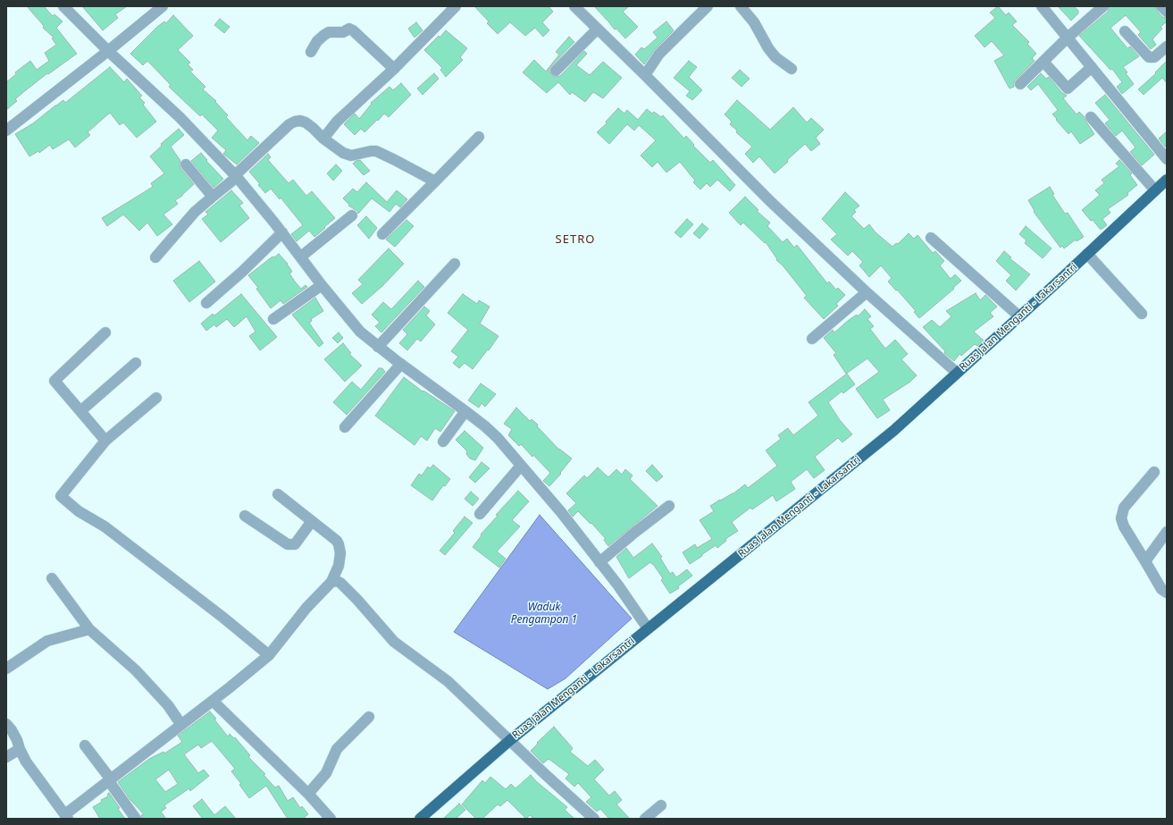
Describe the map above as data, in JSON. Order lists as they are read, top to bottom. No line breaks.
{"streets":{"main road":["Ruas Jalan Menganti - Lakarsantri"]},"districts":["SETRO"],"water":["Waduk Pengampon 1"]}
